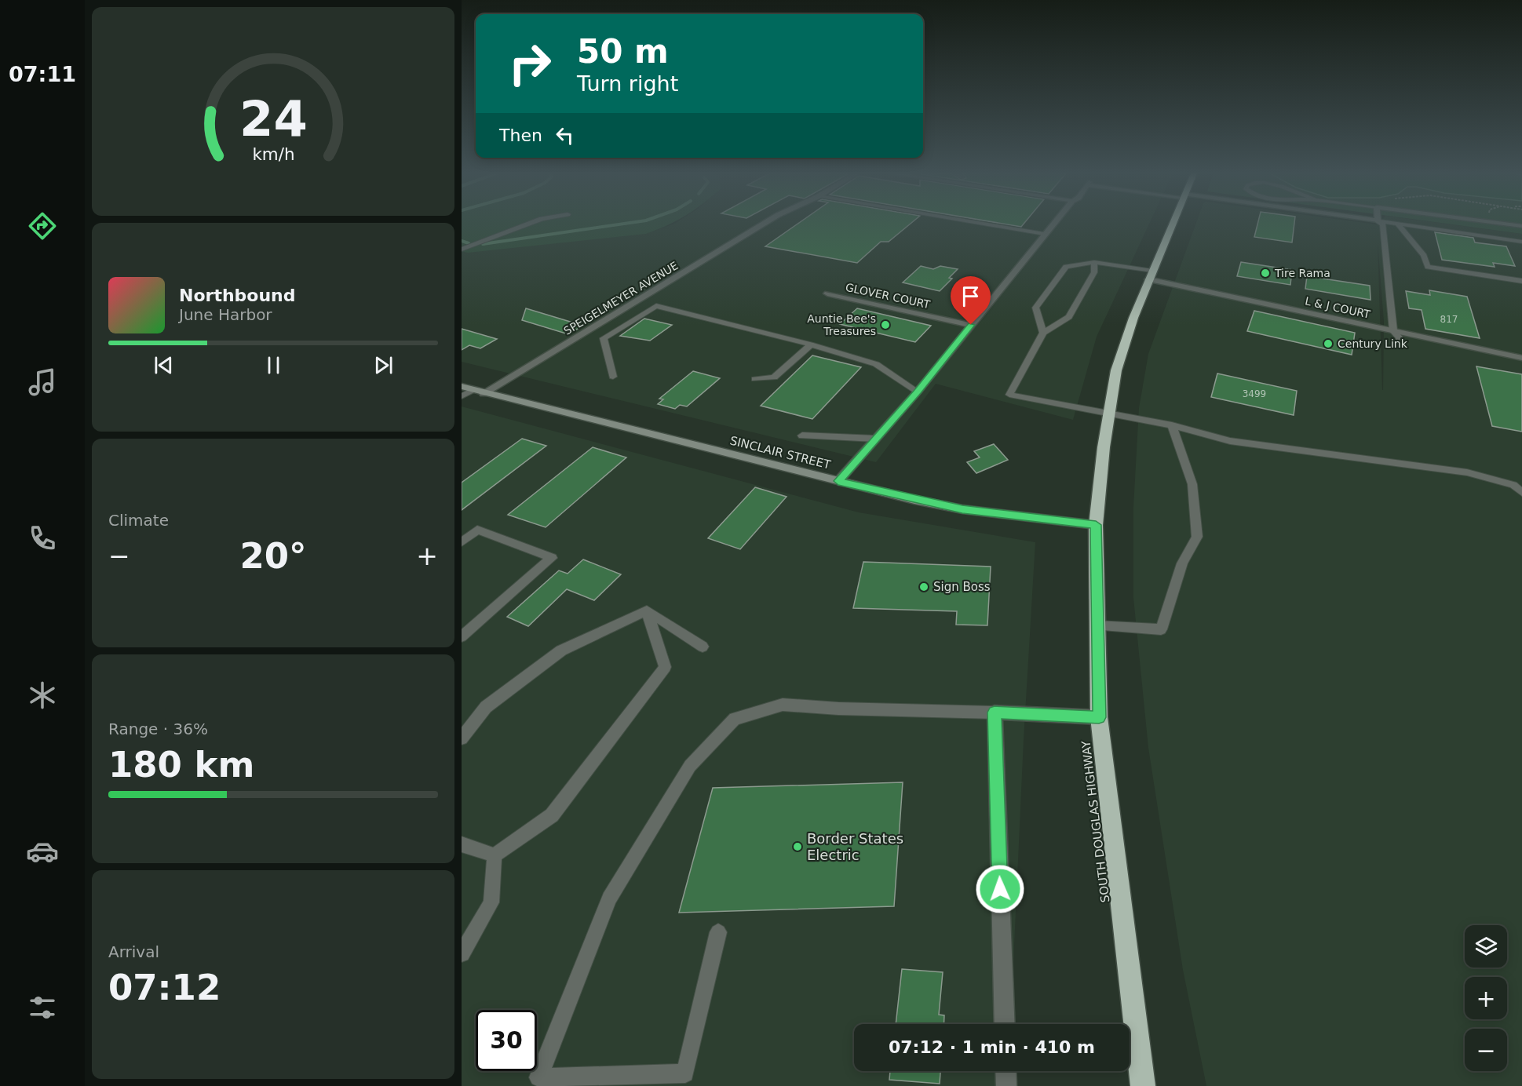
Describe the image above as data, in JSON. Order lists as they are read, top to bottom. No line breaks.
{"streets":{"highway":["SOUTH DOUGLAS HIGHWAY"],"street":["GLOVER COURT","SPEIGELMEYER AVENUE","L & J COURT","SINCLAIR STREET"]},"crossings":[["SPEIGELMEYER AVENUE","SINCLAIR STREET"],["L & J COURT","SOUTH DOUGLAS HIGHWAY"],["SINCLAIR STREET","SOUTH DOUGLAS HIGHWAY"]],"places":["Tire Rama","Auntie Bee's Treasures","Century Link","Sign Boss","Border States Electric"],"house_numbers":["817","3499"],"page":{"tabs":"07:11","turn":["50 m","Turn right"],"then":"Then","song":["Northbound","June Harbor"],"tile":["Climate",["Range · 36%","180 km"],["Arrival","07:12"]],"heat":["−","20°","+"],"map_buttons":["+","−"],"limit":"30","trip":"07:12 · 1 min · 410 m","gauge":["24","km/h"]}}
